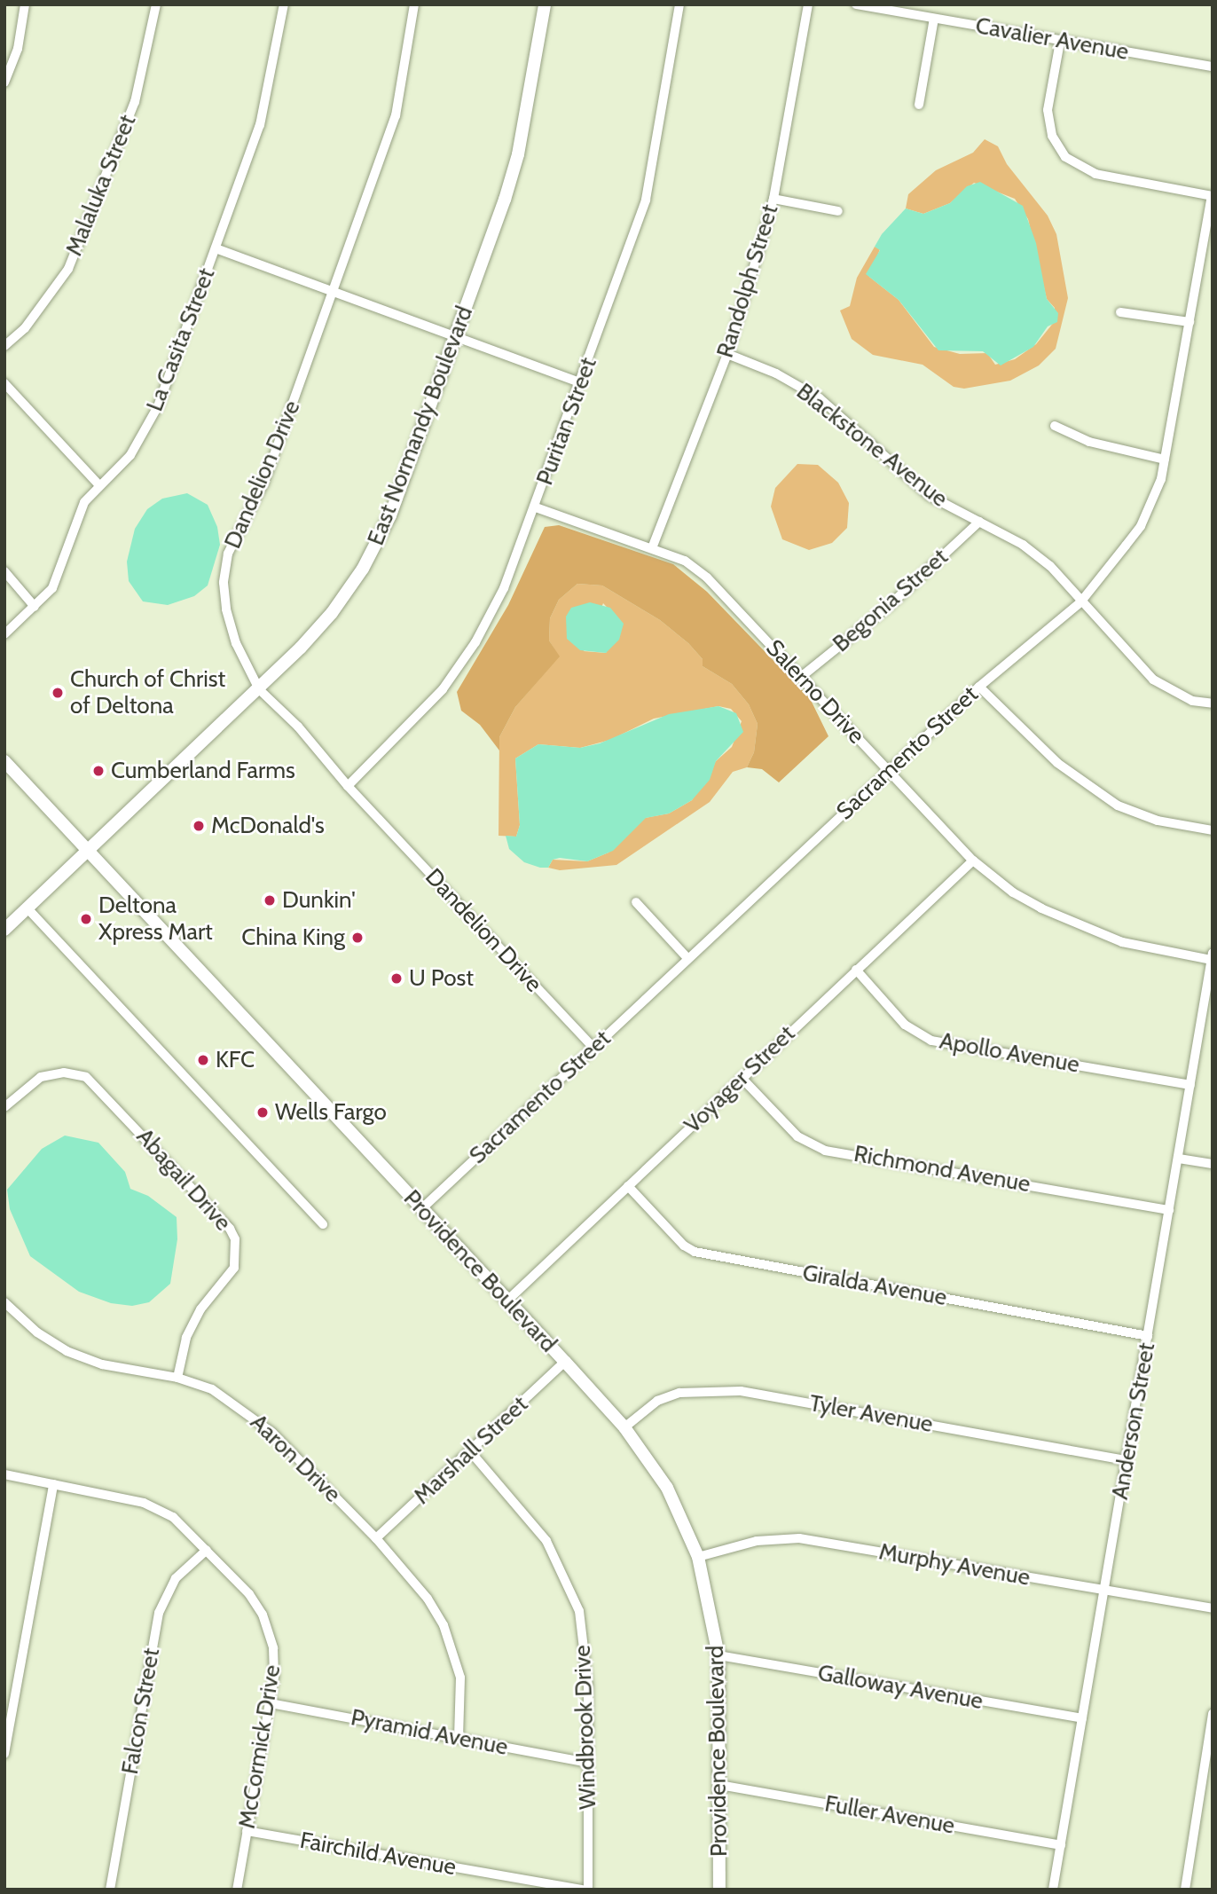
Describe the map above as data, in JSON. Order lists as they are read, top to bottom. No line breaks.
{"streets":{"main road":["East Normandy Boulevard","Providence Boulevard"],"street":["Cavalier Avenue","Malaluka Street","Randolph Street","La Casita Street","Puritan Street","Blackstone Avenue","Dandelion Drive","Begonia Street","Salerno Drive","Sacramento Street","Apollo Avenue","Voyager Street","Richmond Avenue","Abagail Drive","Giralda Avenue","Tyler Avenue","Anderson Street","Marshall Street","Aaron Drive","Murphy Avenue","Galloway Avenue","Falcon Street","Windbrook Drive","Pyramid Avenue","McCormick Drive","Fuller Avenue","Fairchild Avenue"]},"crossings":[["Randolph Street","Blackstone Avenue"],["Randolph Street","Salerno Drive"],["Puritan Street","Dandelion Drive"],["Puritan Street","Salerno Drive"],["East Normandy Boulevard","Dandelion Drive"],["East Normandy Boulevard","Providence Boulevard"],["Blackstone Avenue","Begonia Street"],["Blackstone Avenue","Sacramento Street"],["Dandelion Drive","Sacramento Street"],["Begonia Street","Salerno Drive"],["Salerno Drive","Sacramento Street"],["Salerno Drive","Voyager Street"],["Salerno Drive","Anderson Street"],["Sacramento Street","Providence Boulevard"],["Apollo Avenue","Voyager Street"],["Apollo Avenue","Anderson Street"],["Voyager Street","Richmond Avenue"],["Voyager Street","Providence Boulevard"],["Voyager Street","Giralda Avenue"],["Richmond Avenue","Anderson Street"],["Abagail Drive","Aaron Drive"],["Providence Boulevard","Tyler Avenue"],["Providence Boulevard","Marshall Street"],["Providence Boulevard","Murphy Avenue"],["Providence Boulevard","Galloway Avenue"],["Providence Boulevard","Fuller Avenue"],["Giralda Avenue","Anderson Street"],["Tyler Avenue","Anderson Street"],["Anderson Street","Murphy Avenue"],["Anderson Street","Galloway Avenue"],["Anderson Street","Fuller Avenue"],["Marshall Street","Aaron Drive"],["Marshall Street","Windbrook Drive"],["Aaron Drive","Pyramid Avenue"],["Falcon Street","McCormick Drive"],["Windbrook Drive","Pyramid Avenue"],["Pyramid Avenue","McCormick Drive"],["McCormick Drive","Fairchild Avenue"]],"places":["Church of Christ of Deltona","Cumberland Farms","McDonald's","Dunkin'","Deltona Xpress Mart","China King","U Post","KFC","Wells Fargo"]}
